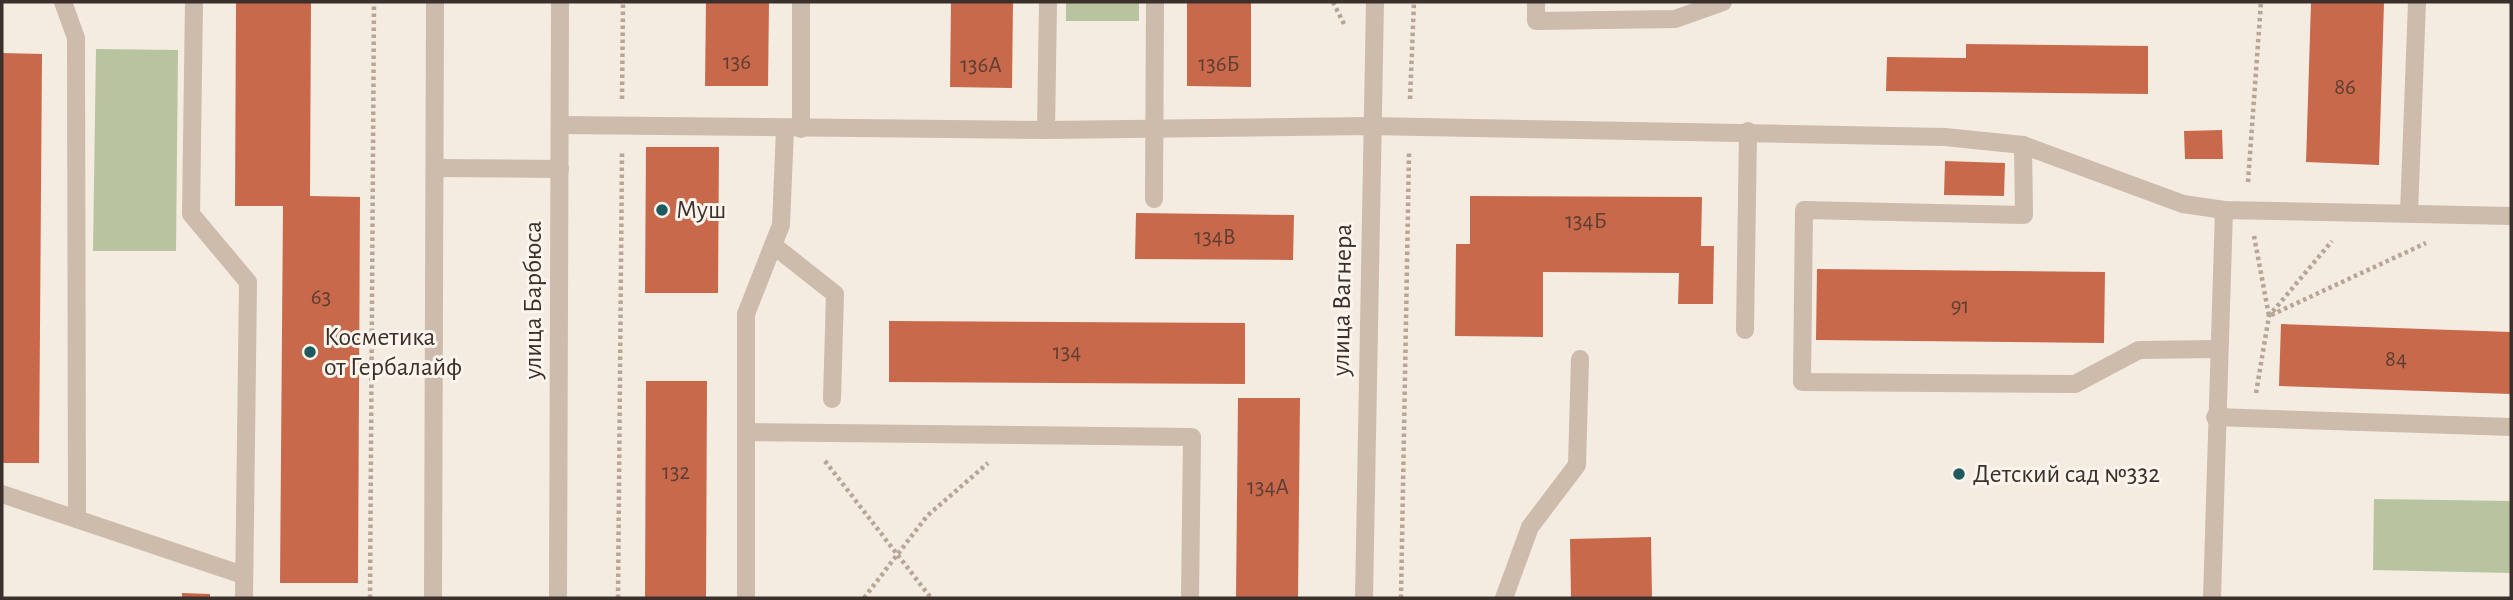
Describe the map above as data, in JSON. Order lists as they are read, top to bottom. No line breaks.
{"streets":{"street":["улица Барбюса","улица Вагнера"]},"places":["Муш","Косметика от Гербалайф","Детский cад №332"],"house_numbers":["136","136Б","136А","86","134Б","134В","63","91","134","84","132","134А"]}
